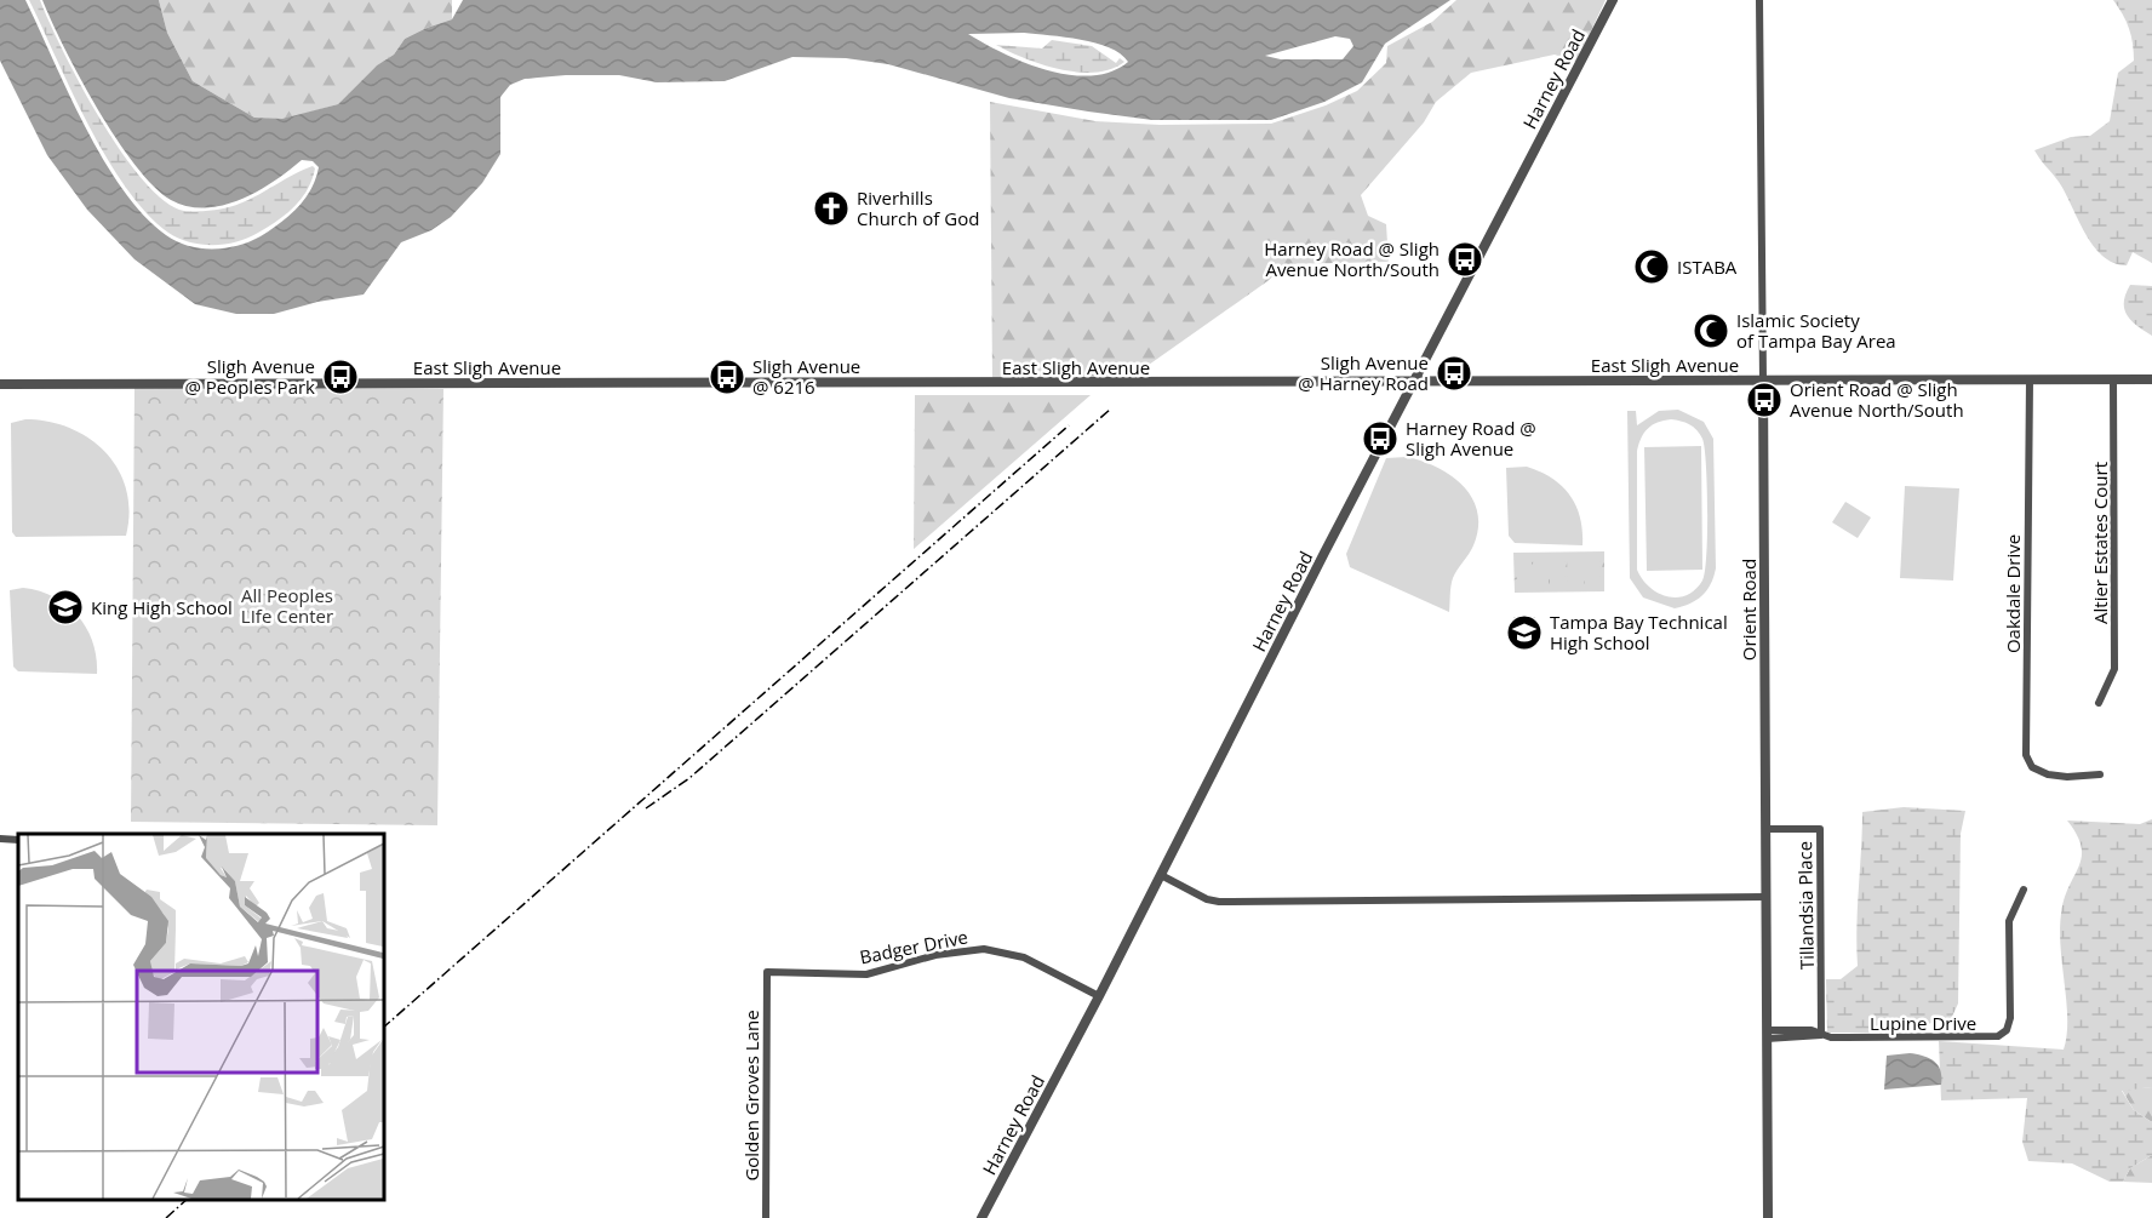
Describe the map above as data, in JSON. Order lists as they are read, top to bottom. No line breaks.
{"streets":{"street":["Harney Road","East Sligh Avenue","Altier Estates Court","Oakdale Drive","Orient Road","Tillandsia Place","Badger Drive","Lupine Drive","Golden Groves Lane"]},"crossings":[["Harney Road","East Sligh Avenue"],["Harney Road","Badger Drive"],["East Sligh Avenue","Altier Estates Court"],["East Sligh Avenue","Oakdale Drive"],["East Sligh Avenue","Orient Road"],["Orient Road","Tillandsia Place"],["Tillandsia Place","Lupine Drive"],["Badger Drive","Golden Groves Lane"]],"parks":["All Peoples LIfe Center"],"places":{"church":["Riverhills Church of God"],"bus stop":["Harney Road @ Sligh Avenue North/South","Sligh Avenue @ Harney Road","Sligh Avenue @ Peoples Park","Sligh Avenue @ 6216","Orient Road @ Sligh Avenue North/South","Harney Road @ Sligh Avenue"],"mosque":["ISTABA","Islamic Society of Tampa Bay Area"],"school or university":["King High School","Tampa Bay Technical High School"]}}
